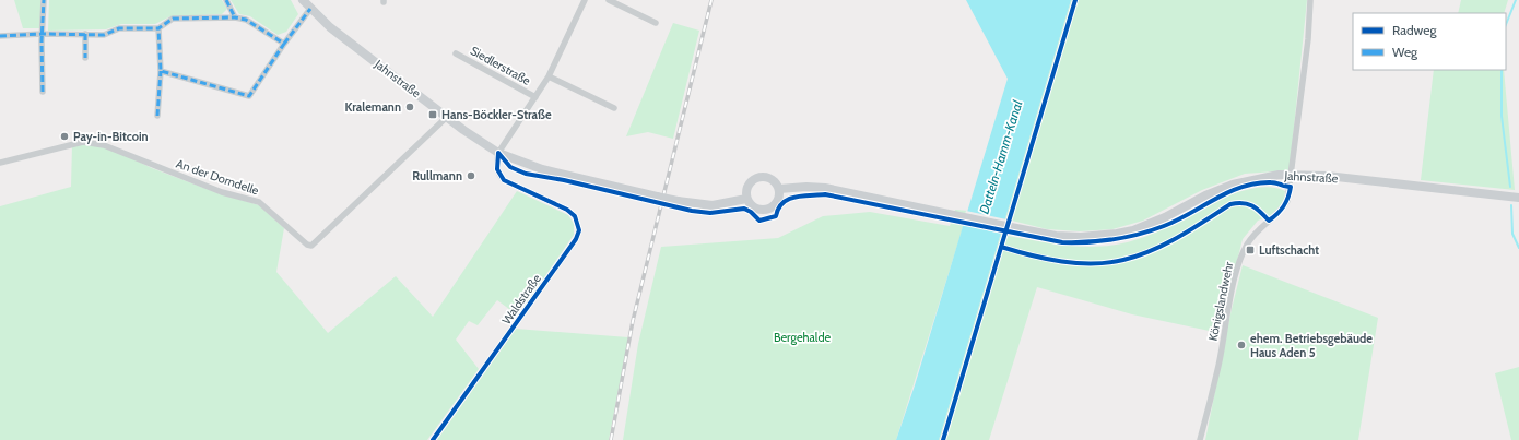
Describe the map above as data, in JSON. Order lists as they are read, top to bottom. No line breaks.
{"streets":{"main road":["Jahnstraße"],"street":["Siedlerstraße","An der Dorndelle","Waldstraße","Königslandwehr"]},"crossings":[["Jahnstraße","An der Dorndelle"],["Jahnstraße","Waldstraße"],["Jahnstraße","Königslandwehr"]],"water":["Datteln-Hamm-Kanal"],"parks":["Bergehalde"],"places":{"other":["Kralemann","Pay-in-Bitcoin","Rullmann","ehem. Betriebsgebäude Haus Aden 5"],"transit":["Hans-Böckler-Straße","Luftschacht"]},"legend":["Radweg","Weg"]}
